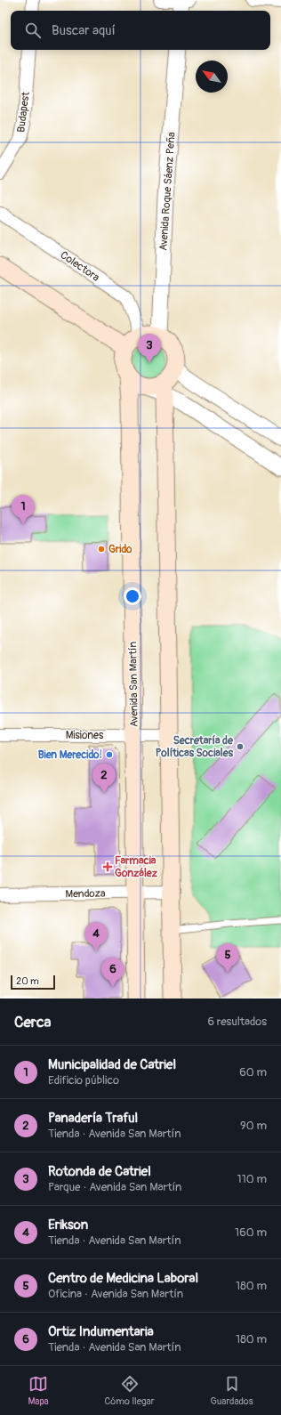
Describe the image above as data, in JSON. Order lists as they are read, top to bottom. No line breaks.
{"streets":{"main road":["Avenida San Martín"],"street":["Budapest","Avenida Roque Sáenz Peña","Colectora","Misiones","Mendoza"]},"crossings":[["Avenida Roque Sáenz Peña","Colectora"],["Avenida Roque Sáenz Peña","Avenida San Martín"],["Colectora","Avenida San Martín"],["Avenida San Martín","Misiones"],["Avenida San Martín","Mendoza"]],"places":{"other":["Grido","Secretaría de Políticas Sociales","Bien Merecido!"],"health":["Farmacia González"]},"scale_bar":"20 m","north":"top left","page":{"search":"Buscar aquí","pins":["3","1","2","4","5","6"],"scale":"20 m","heading":["Cerca","6 resultados"],"list":[{"mark":"1","name":"Municipalidad de Catriel","note":"Edificio público","value":"60 m"},{"mark":"2","name":"Panadería Traful","note":"Tienda · Avenida San Martín","value":"90 m"},{"mark":"3","name":"Rotonda de Catriel","note":"Parque · Avenida San Martín","value":"110 m"},{"mark":"4","name":"Erikson","note":"Tienda · Avenida San Martín","value":"160 m"},{"mark":"5","name":"Centro de Medicina Laboral","note":"Oficina · Avenida San Martín","value":"180 m"},{"mark":"6","name":"Ortiz Indumentaria","note":"Tienda · Avenida San Martín","value":"180 m"}],"nav":["Mapa","Cómo llegar","Guardados"]}}
